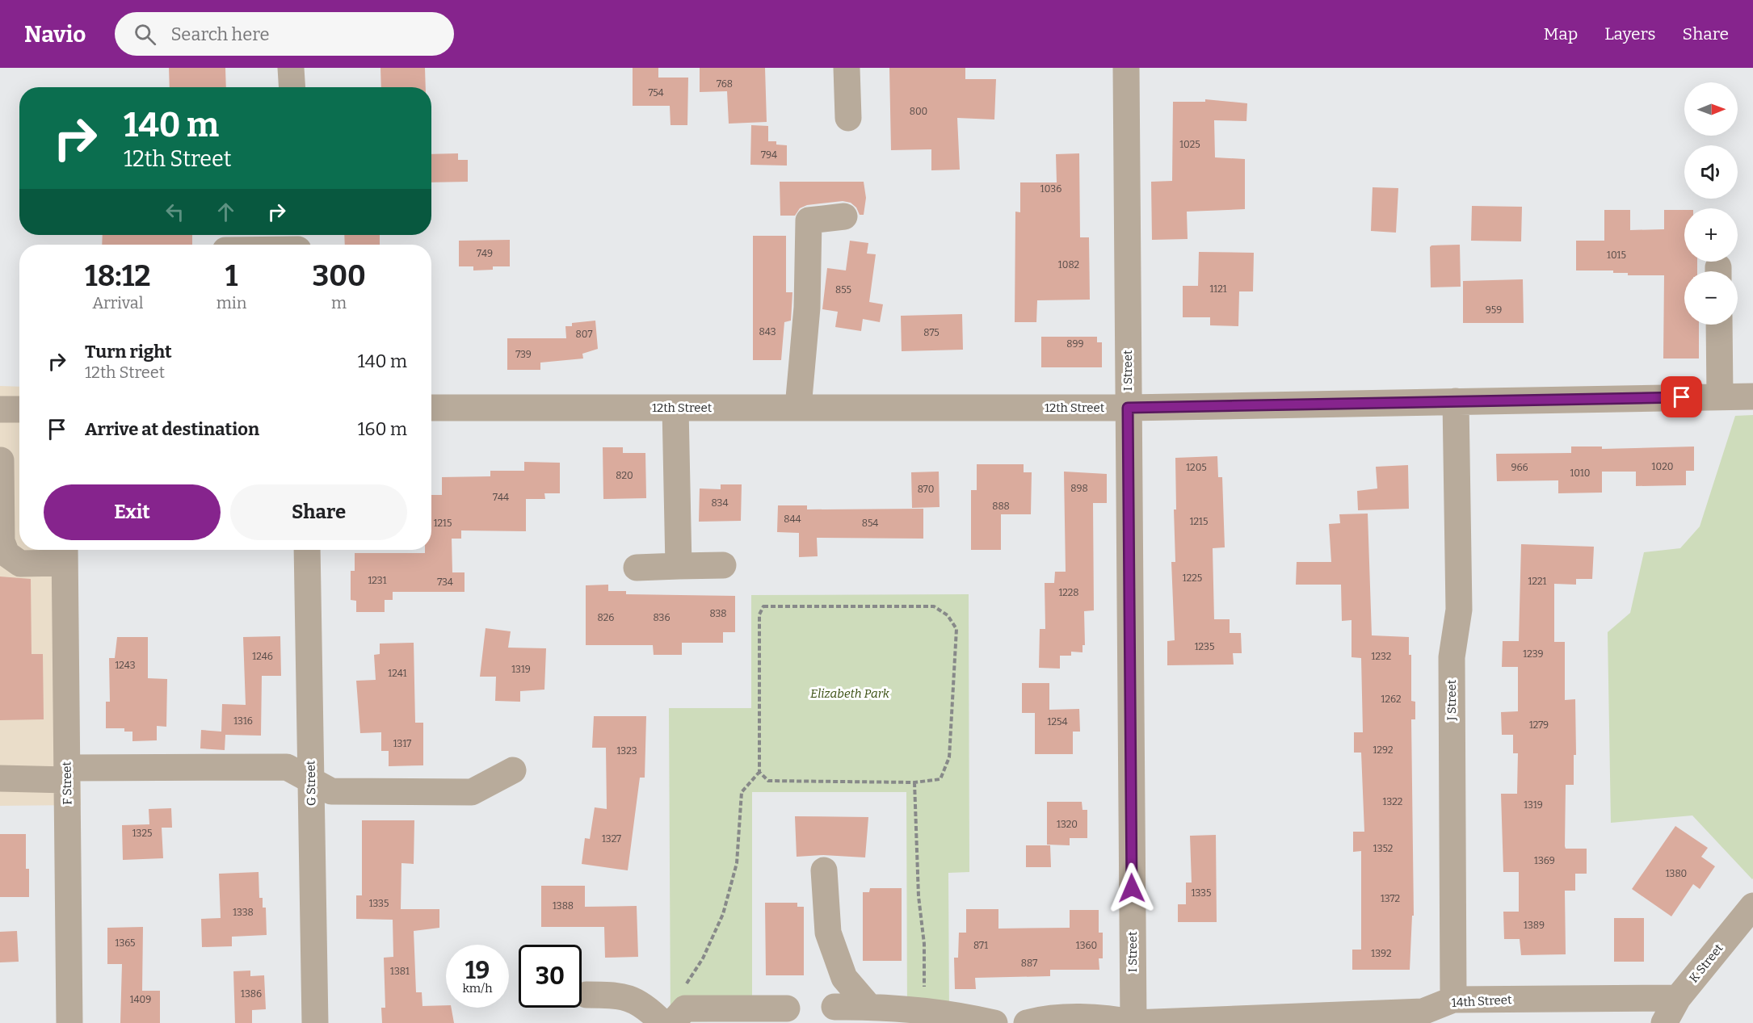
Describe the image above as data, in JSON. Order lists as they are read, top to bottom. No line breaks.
{"streets":{"street":["I Street","12th Street","J Street","F Street","G Street","K Street","14th Street"]},"crossings":[["I Street","12th Street"],["I Street","14th Street"],["12th Street","J Street"],["J Street","14th Street"],["K Street","14th Street"]],"parks":["Elizabeth Park"],"house_numbers":["768","754","800","1025","794","1036","749","1015","1082","1121","855","959","843","875","807","899","739","1020","1205","966","1010","820","898","870","744","834","888","844","1215","1215","854","1225","1231","1221","734","1228","838","826","836","1235","1239","1246","1232","1243","1319","1241","1262","1316","1254","1279","1317","1292","1323","1322","1319","1320","1325","1327","1352","1369","1380","1335","1372","1335","1388","1338","1389","1365","871","1360","1392","887","1381","1386","1409"],"north":"right","page":{"header":"Navio","search":"Search here","nav":["Map","Layers","Share"],"map_buttons":["+","−"],"turn":["140 m","12th Street"],"eta":["18:12","Arrival","1","min","300","m"],"list":[{"name":"Turn right","note":"12th Street","value":"140 m"},{"name":"Arrive at destination","value":"160 m"}],"buttons":["Exit","Share"],"speed":"19 km/h","limit":"30"}}
